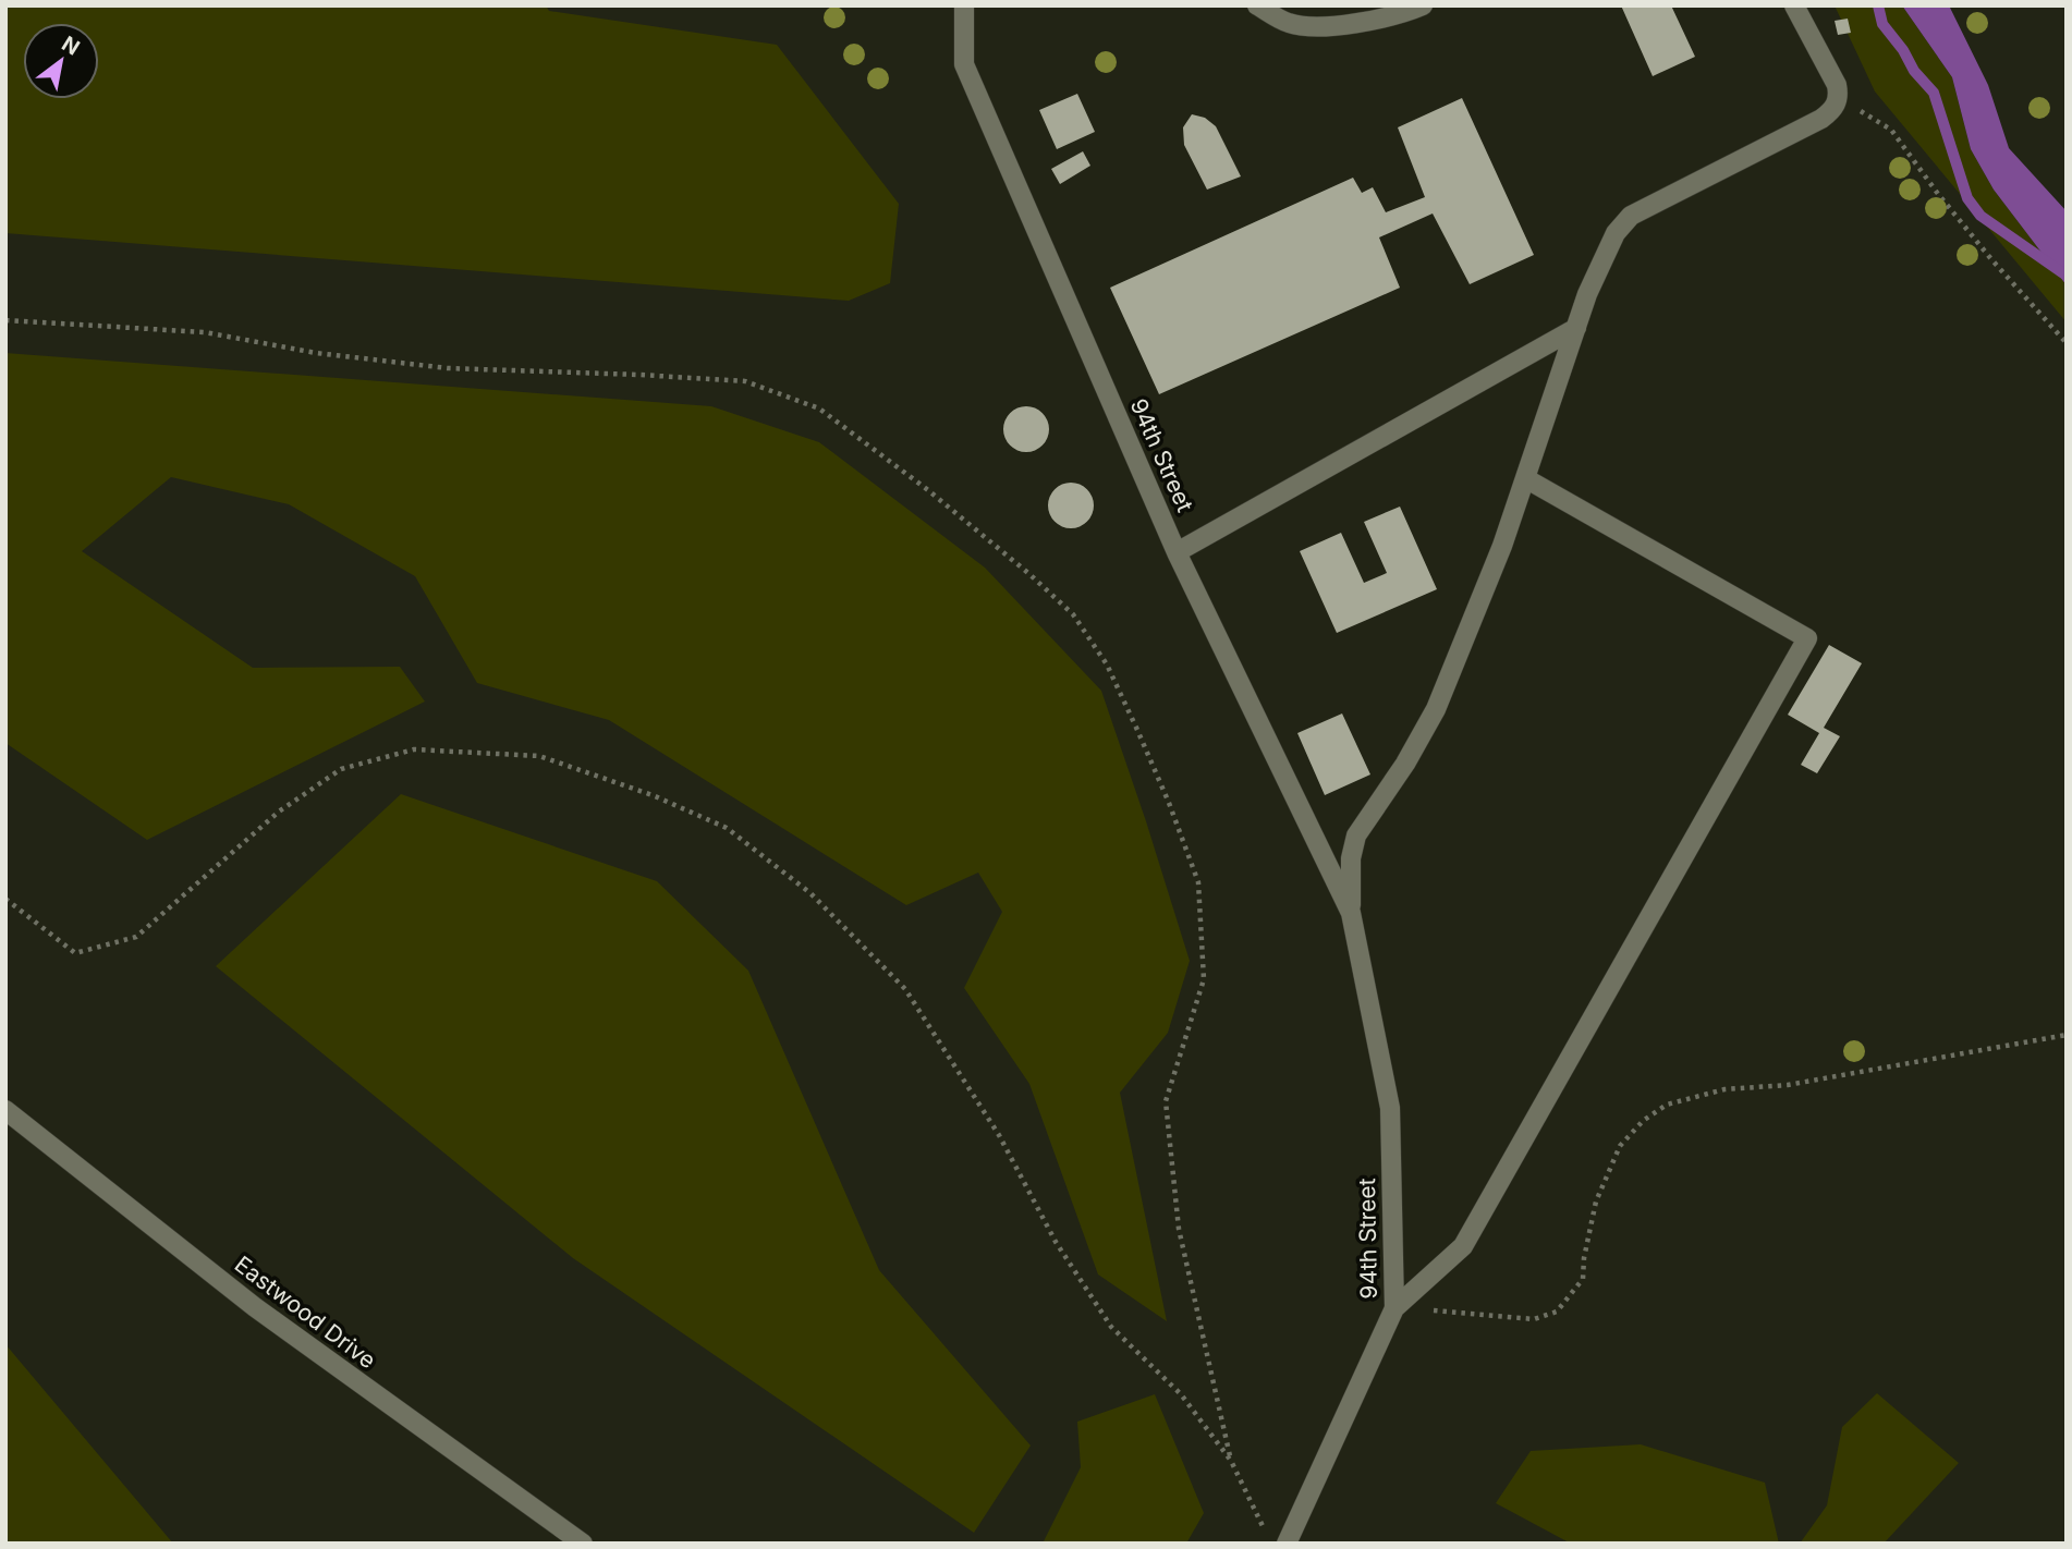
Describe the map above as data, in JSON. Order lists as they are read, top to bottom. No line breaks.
{"streets":{"street":["94th Street","Eastwood Drive"]},"north":"top right"}
